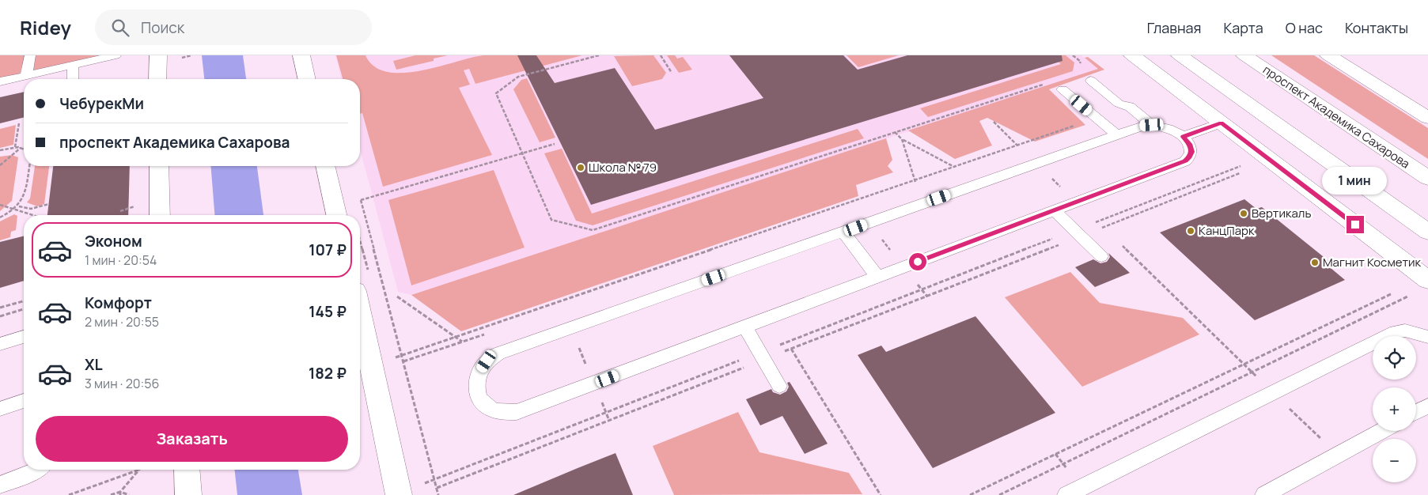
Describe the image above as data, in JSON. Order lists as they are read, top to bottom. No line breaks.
{"streets":{"street":["проспект Академика Сахарова"]},"places":["Школа № 79","Вертикаль","КанцПарк","Магнит Косметик"],"page":{"header":"Ridey","search":"Поиск","nav":["Главная","Карта","О нас","Контакты"],"banner":["ЧебурекМи","проспект Академика Сахарова"],"bubble":"1 мин","list":[{"name":"Эконом","note":"1 мин · 20:54","value":"107 ₽"},{"name":"Комфорт","note":"2 мин · 20:55","value":"145 ₽"},{"name":"XL","note":"3 мин · 20:56","value":"182 ₽"}],"map_buttons":["+","−"],"buttons":"Заказать"}}
